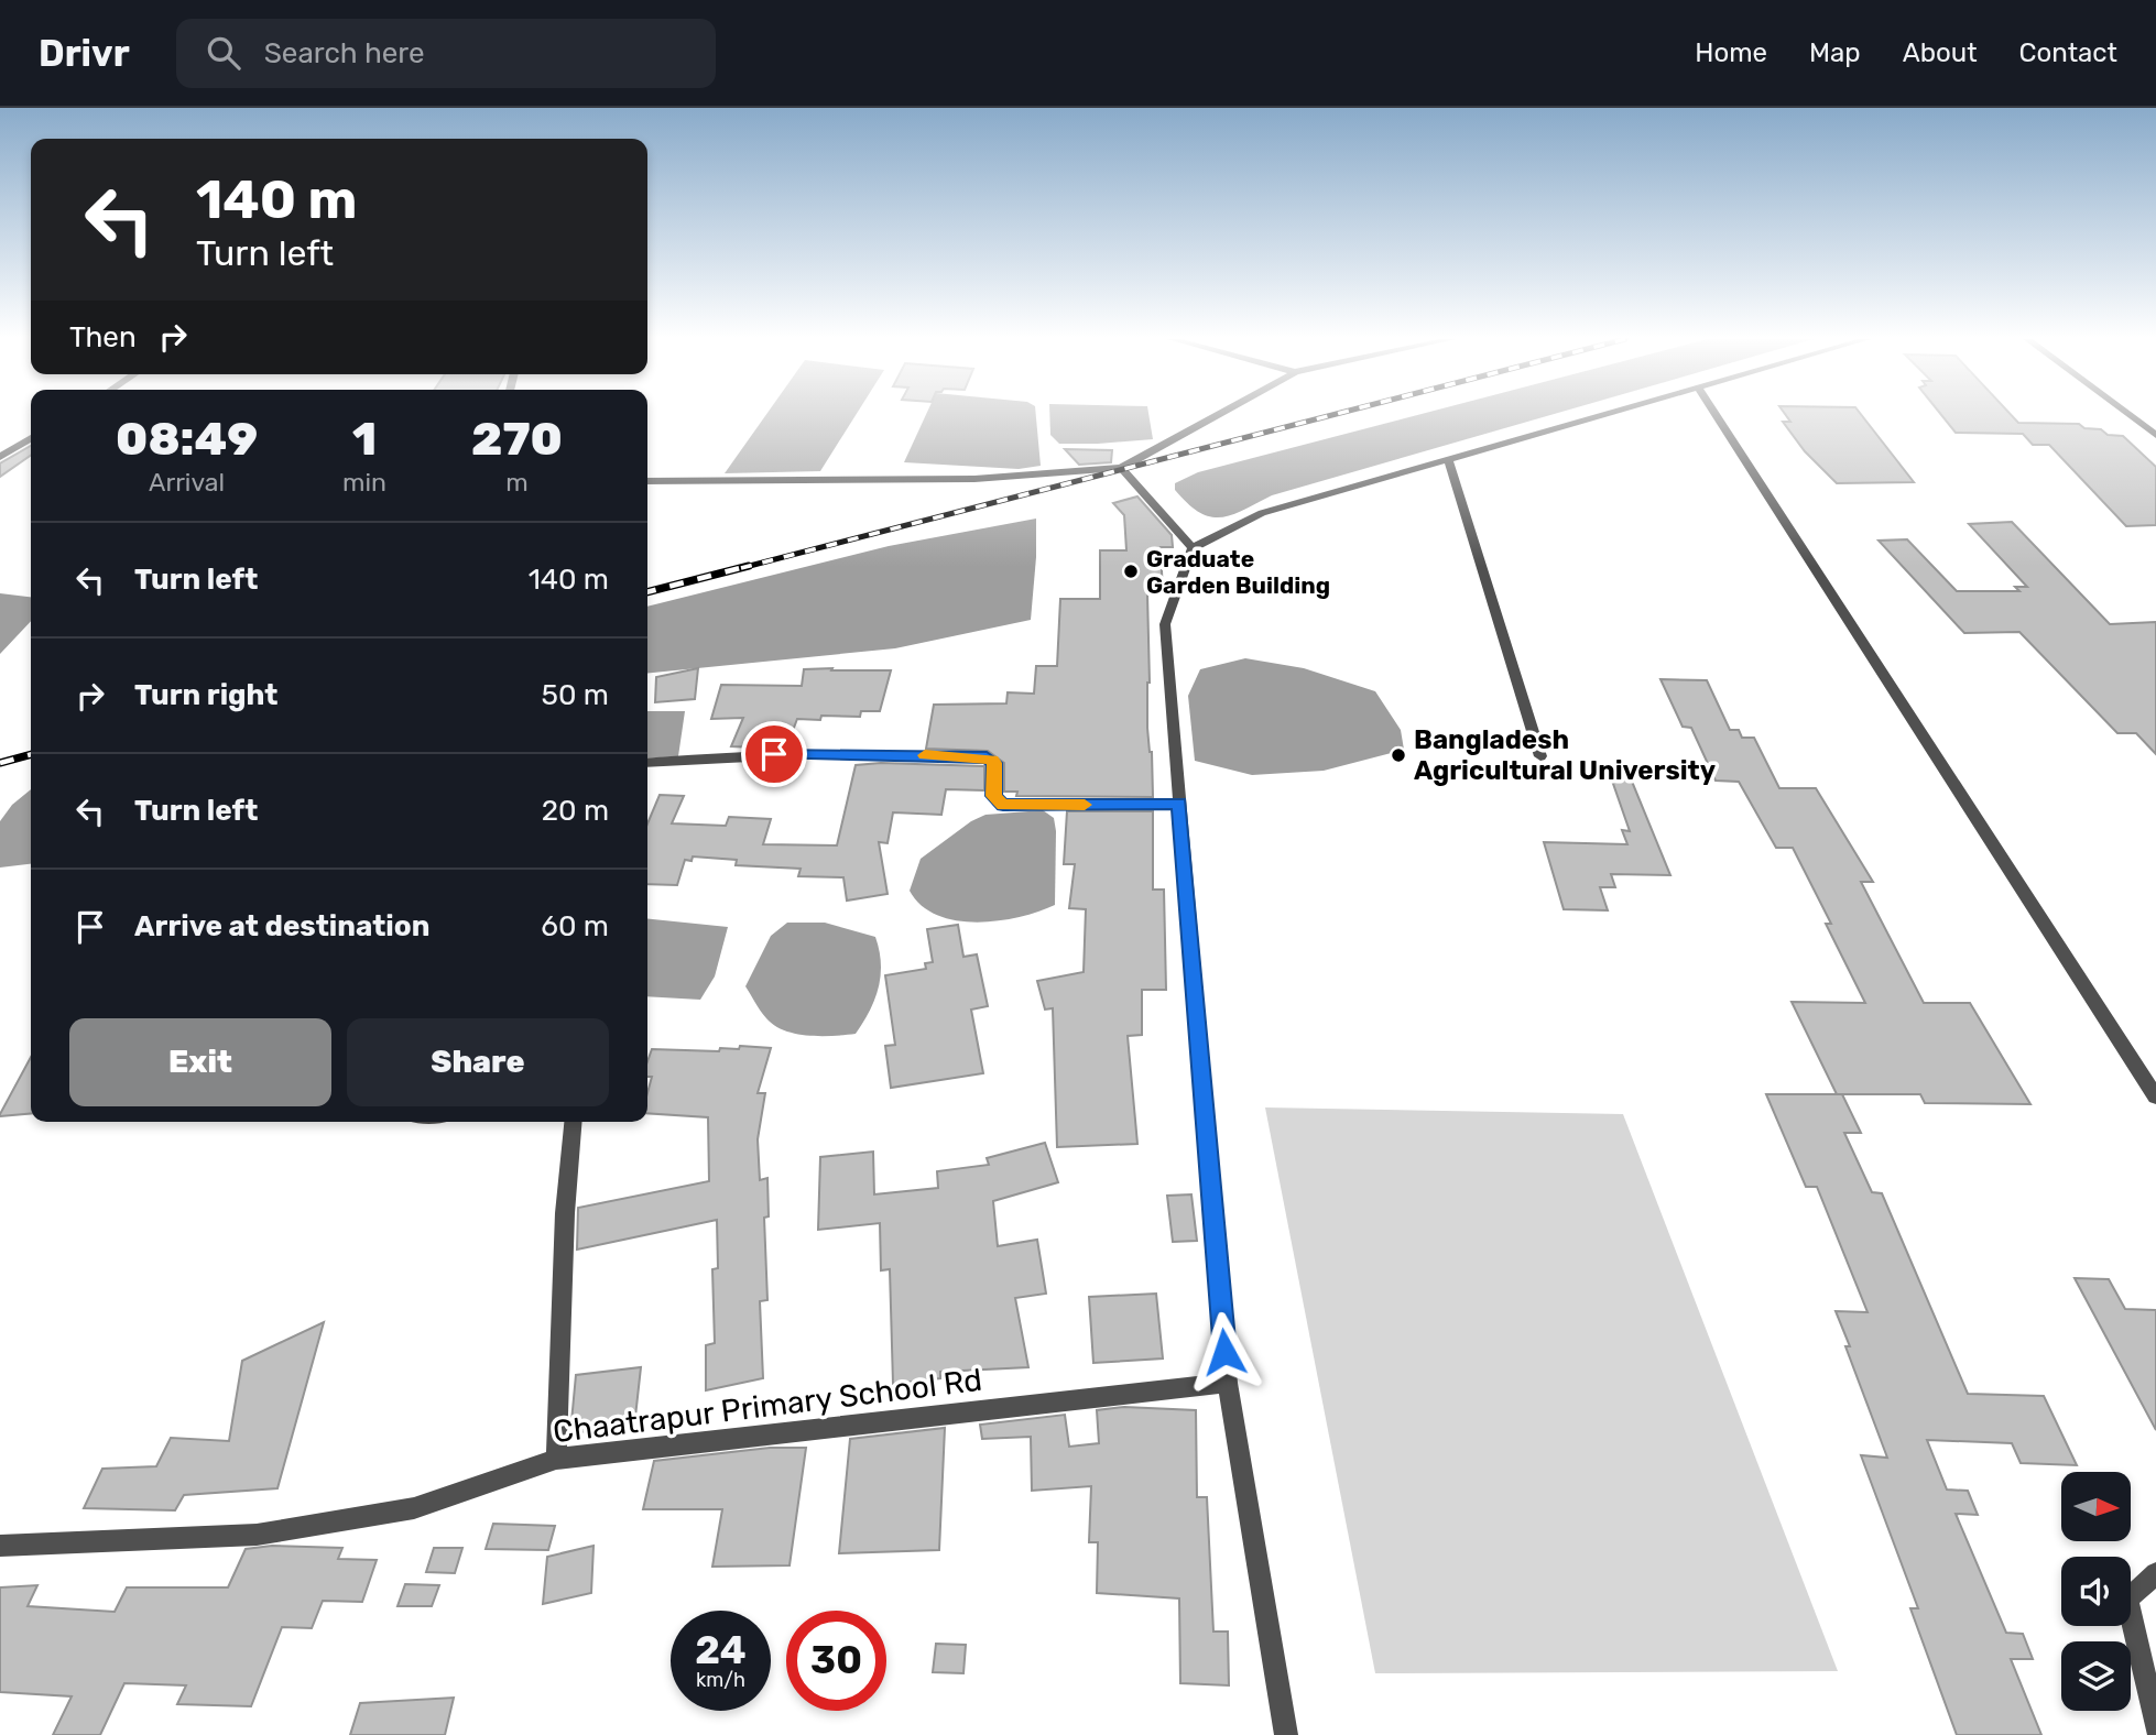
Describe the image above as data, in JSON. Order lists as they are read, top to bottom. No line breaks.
{"streets":{"street":["Chaatrapur Primary School Rd"]},"places":["Graduate Garden Building","Bangladesh Agricultural University"],"north":"right","page":{"header":"Drivr","search":"Search here","nav":["Home","Map","About","Contact"],"turn":["140 m","Turn left"],"then":"Then","eta":["08:49","Arrival","1","min","270","m"],"list":[{"name":"Turn left","value":"140 m"},{"name":"Turn right","value":"50 m"},{"name":"Turn left","value":"20 m"},{"name":"Arrive at destination","value":"60 m"}],"buttons":["Exit","Share"],"speed":"24 km/h","limit":"30"}}
